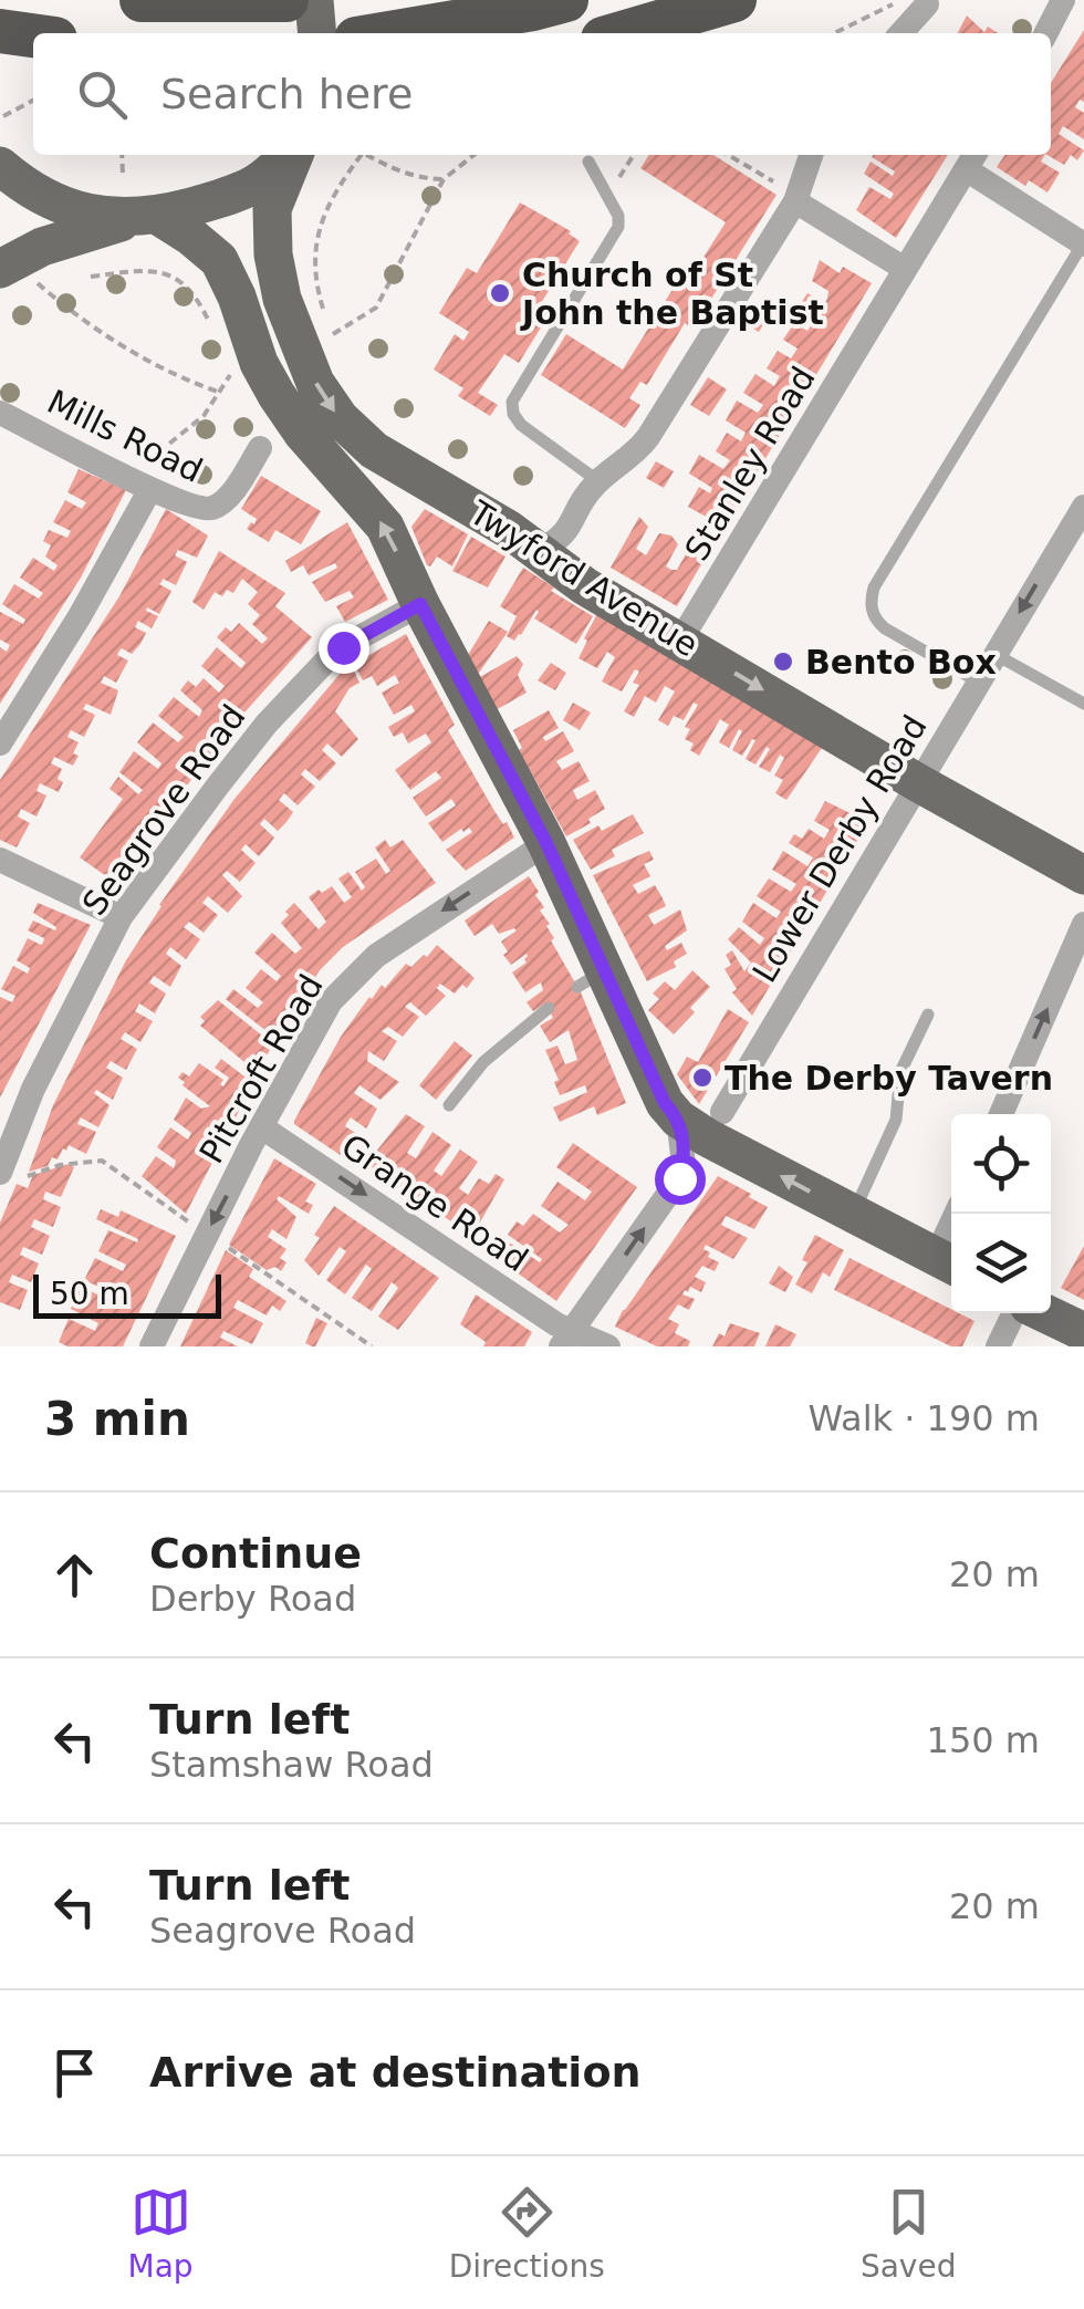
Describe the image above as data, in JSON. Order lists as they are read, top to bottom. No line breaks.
{"streets":{"main road":["Twyford Avenue"],"street":["Mills Road","Stanley Road","Seagrove Road","Lower Derby Road","Pitcroft Road","Grange Road"]},"crossings":[["Stanley Road","Twyford Avenue"],["Twyford Avenue","Lower Derby Road"],["Pitcroft Road","Grange Road"]],"one_way":["Pitcroft Road","Grange Road"],"places":["Church of St John the Baptist","Bento Box","The Derby Tavern"],"scale_bar":"50 m","page":{"search":"Search here","scale":"50 m","heading":["3 min","Walk · 190 m"],"list":[["Continue","Derby Road","20 m"],["Turn left","Stamshaw Road","150 m"],["Turn left","Seagrove Road","20 m"],"Arrive at destination"],"nav":["Map","Directions","Saved"]}}
